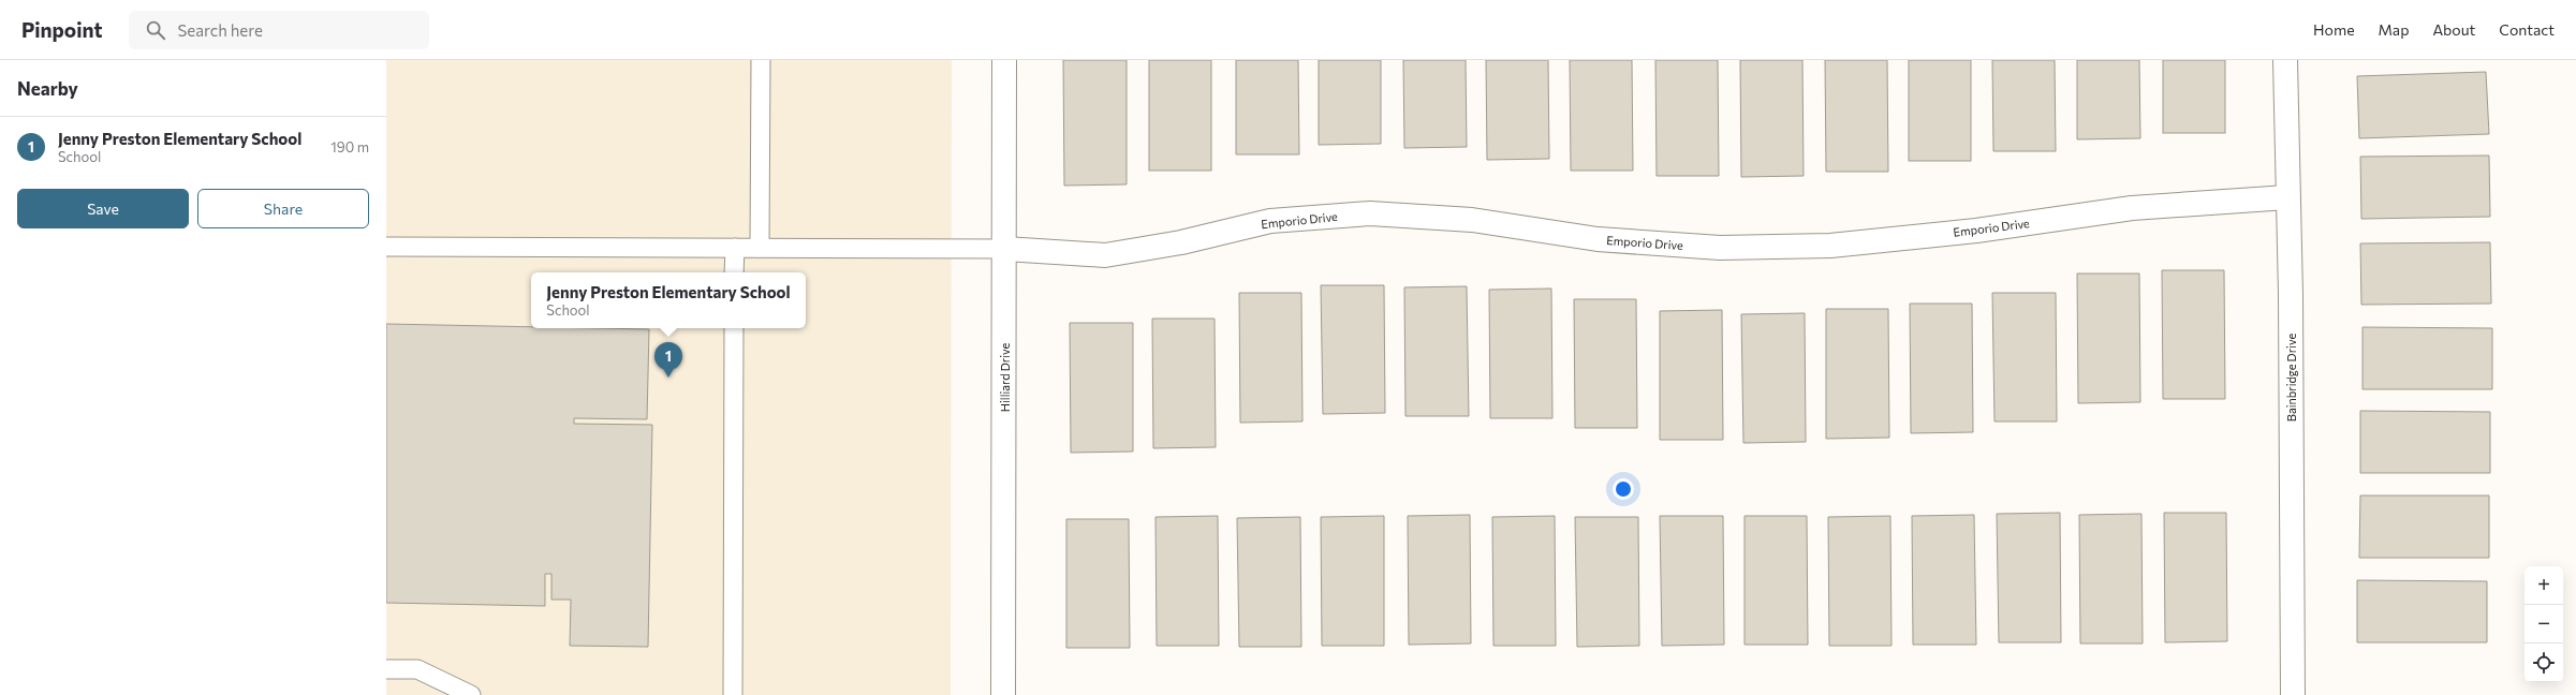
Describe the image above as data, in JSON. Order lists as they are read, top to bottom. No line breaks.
{"streets":{"street":["Emporio Drive","Hilliard Drive","Bainbridge Drive"]},"crossings":[["Emporio Drive","Hilliard Drive"],["Emporio Drive","Bainbridge Drive"]],"page":{"header":"Pinpoint","search":"Search here","nav":["Home","Map","About","Contact"],"heading":"Nearby","list":[{"mark":"1","name":"Jenny Preston Elementary School","note":"School","value":"190 m"}],"buttons":["Save","Share"],"popup":["Jenny Preston Elementary School","School"],"pins":"1","map_buttons":["+","−"]}}
